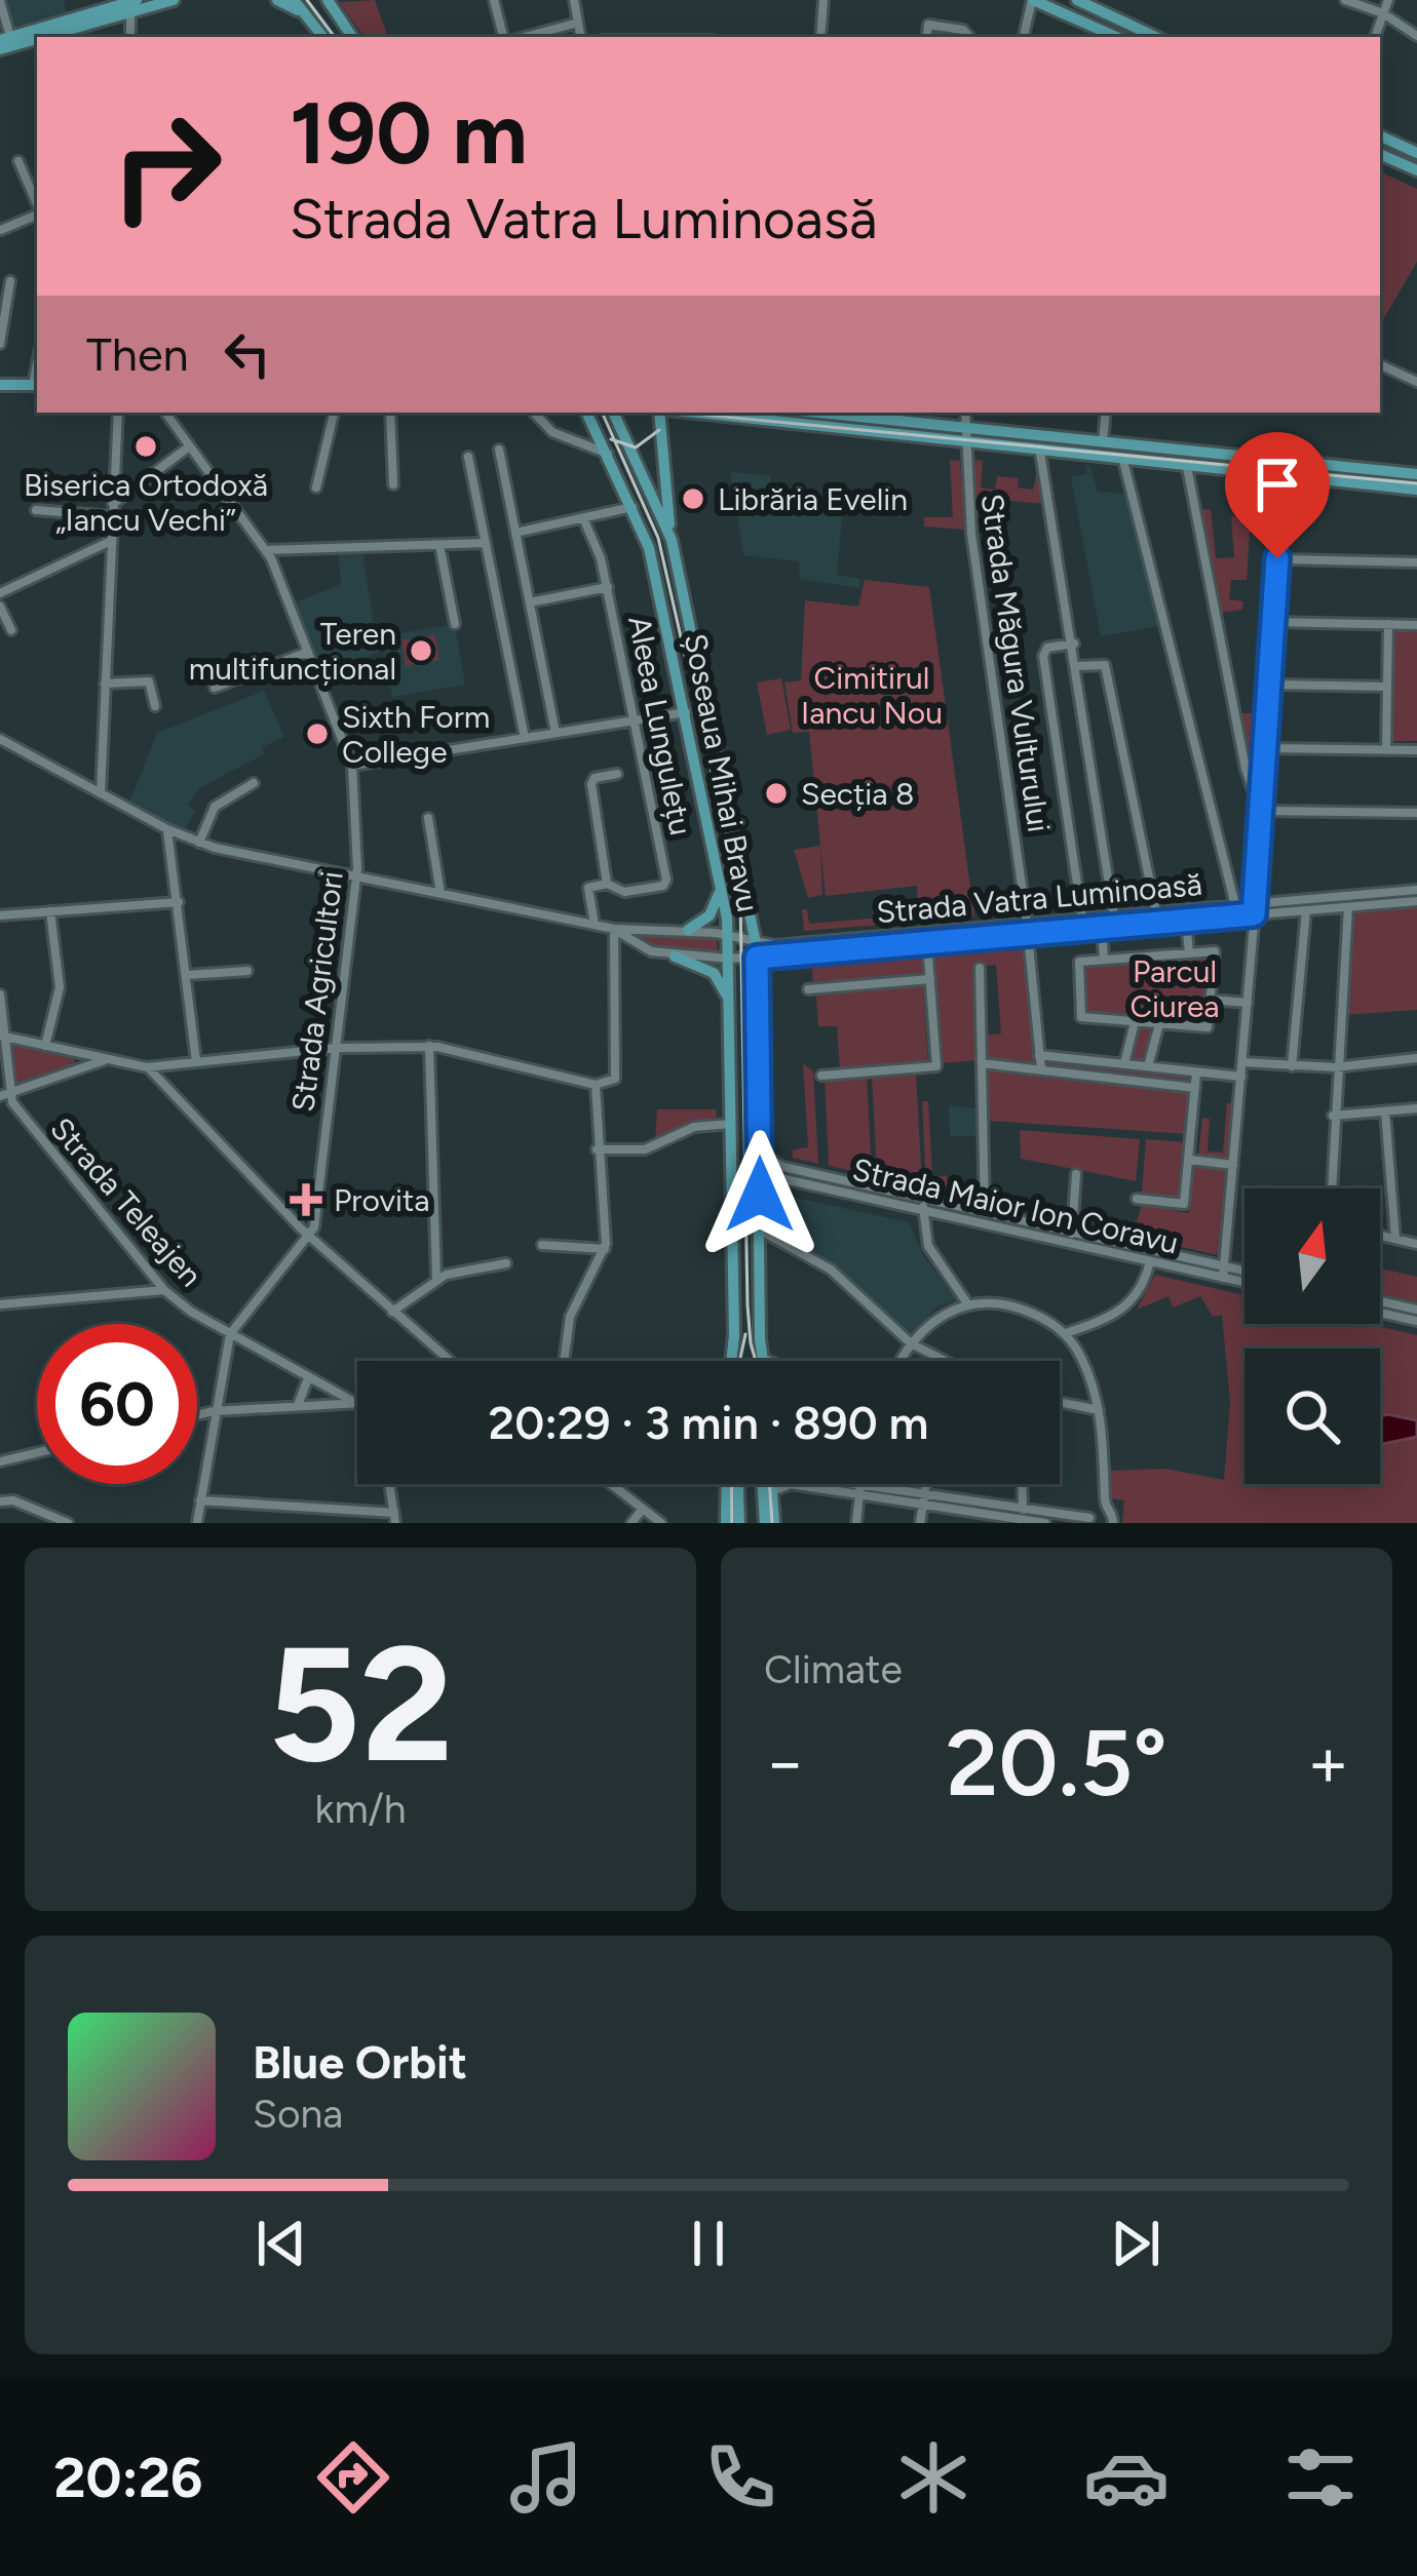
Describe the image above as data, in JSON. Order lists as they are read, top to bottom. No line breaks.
{"streets":{"main road":["Șoseaua Mihai Bravu"],"street":["Strada Măgura Vulturului","Aleea Lungulețu","Strada Vatra Luminoasă","Strada Agricultori","Strada Teleajen","Strada Maior Ion Coravu"]},"crossings":[["Strada Măgura Vulturului","Strada Vatra Luminoasă"],["Șoseaua Mihai Bravu","Strada Vatra Luminoasă"],["Șoseaua Mihai Bravu","Strada Maior Ion Coravu"]],"parks":["Cimitirul Iancu Nou","Parcul Ciurea"],"places":{"other":["Biserica Ortodoxă „Iancu Vechi”","Librăria Evelin","Teren multifuncțional","Sixth Form College","Secția 8"],"health":["Provita"]},"north":"top","page":{"turn":["190 m","Strada Vatra Luminoasă"],"then":"Then","limit":"60","trip":"20:29 · 3 min · 890 m","tile":[["52","km/h"],"Climate"],"heat":["−","20.5°","+"],"song":["Blue Orbit","Sona"],"tabs":"20:26"}}
